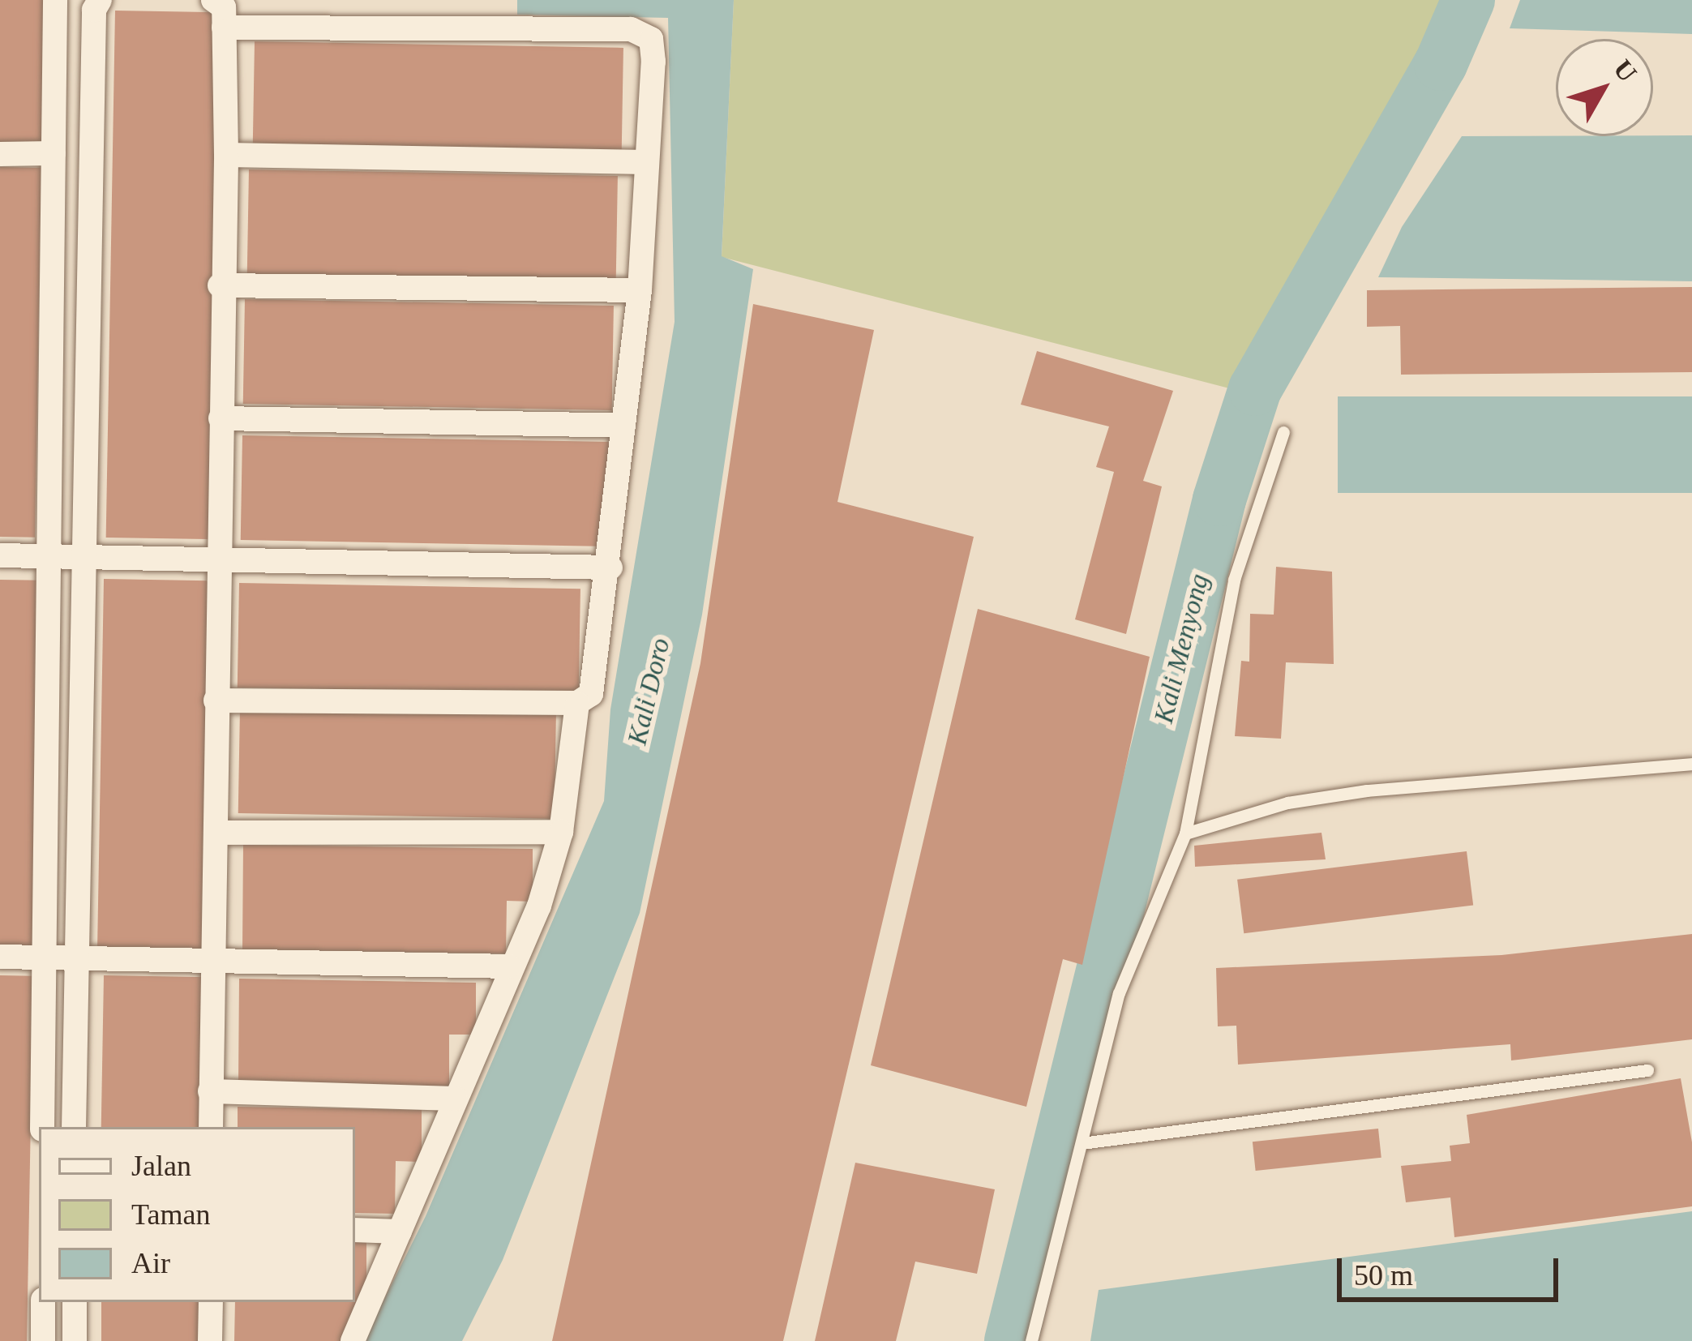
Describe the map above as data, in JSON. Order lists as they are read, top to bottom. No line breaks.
{"water":["Kali Menyong","Kali Doro"],"legend":["Jalan","Taman","Air"],"scale_bar":"50 m","north":"top right"}
